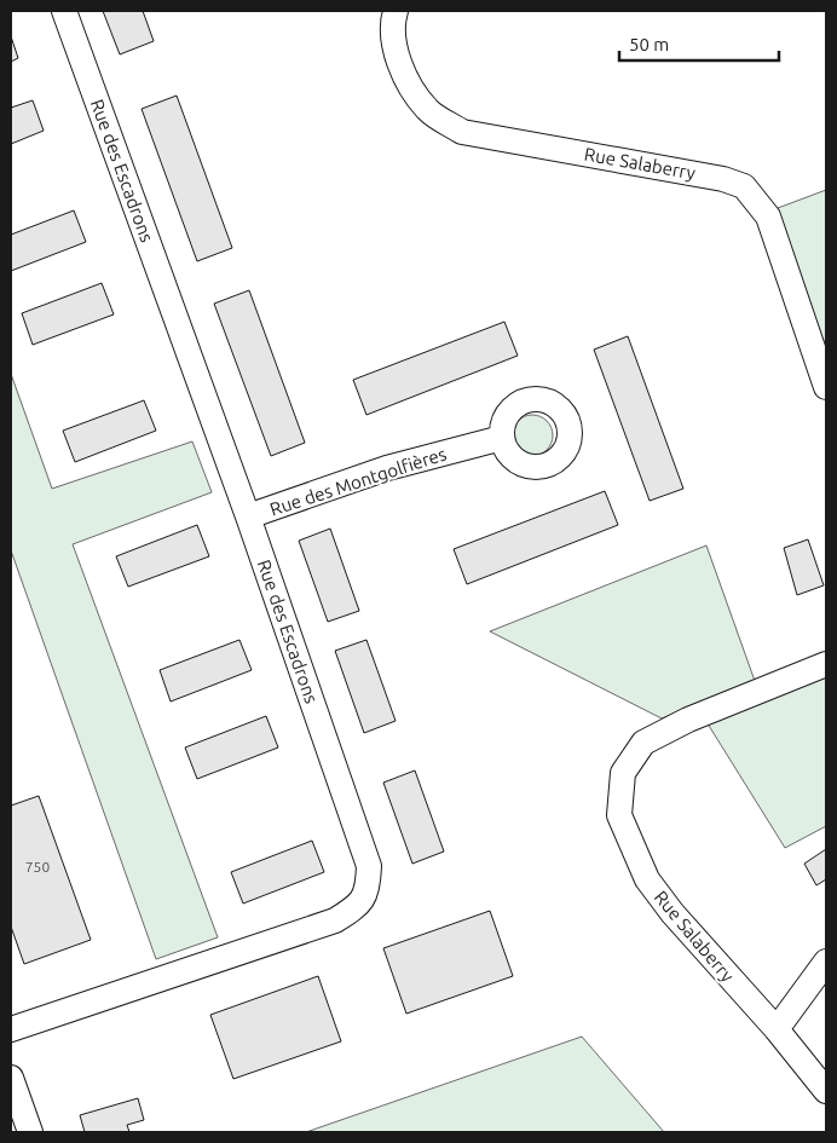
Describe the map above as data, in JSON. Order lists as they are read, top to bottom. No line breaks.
{"streets":{"street":["Rue Salaberry","Rue des Escadrons","Rue des Montgolfières"]},"crossings":[["Rue des Escadrons","Rue des Montgolfières"]],"house_numbers":["750"],"scale_bar":"50 m"}
